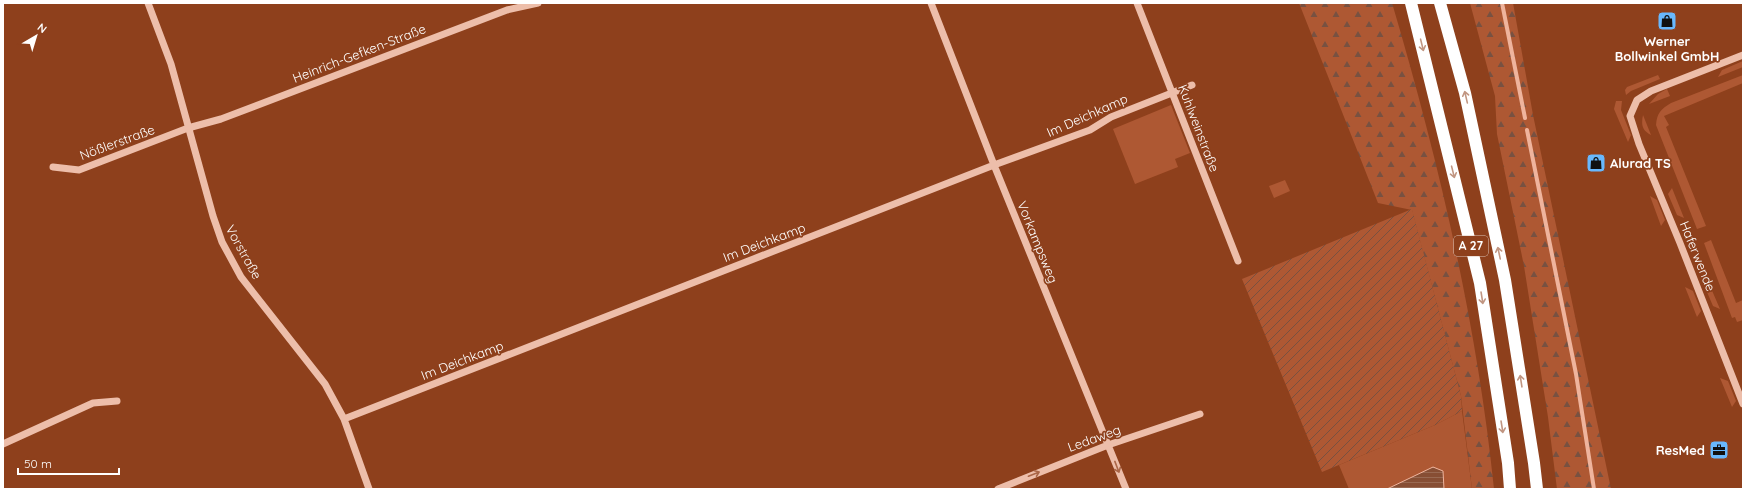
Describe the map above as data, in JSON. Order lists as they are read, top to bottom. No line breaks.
{"streets":{"highway":["A 27"],"street":["Heinrich-Gefken-Straße","Im Deichkamp","Kuhlweinstraße","Nößlerstraße","Vorkampsweg","Vorstraße","Haferwende","Ledaweg"]},"crossings":[["Heinrich-Gefken-Straße","Nößlerstraße"],["Heinrich-Gefken-Straße","Vorstraße"],["Im Deichkamp","Kuhlweinstraße"],["Im Deichkamp","Vorkampsweg"],["Im Deichkamp","Vorstraße"],["Nößlerstraße","Vorstraße"],["Vorkampsweg","Ledaweg"]],"one_way":["Ledaweg"],"places":{"shop":["Werner Bollwinkel GmbH","Alurad TS"],"office":["ResMed"]},"scale_bar":"50 m","north":"top right"}
